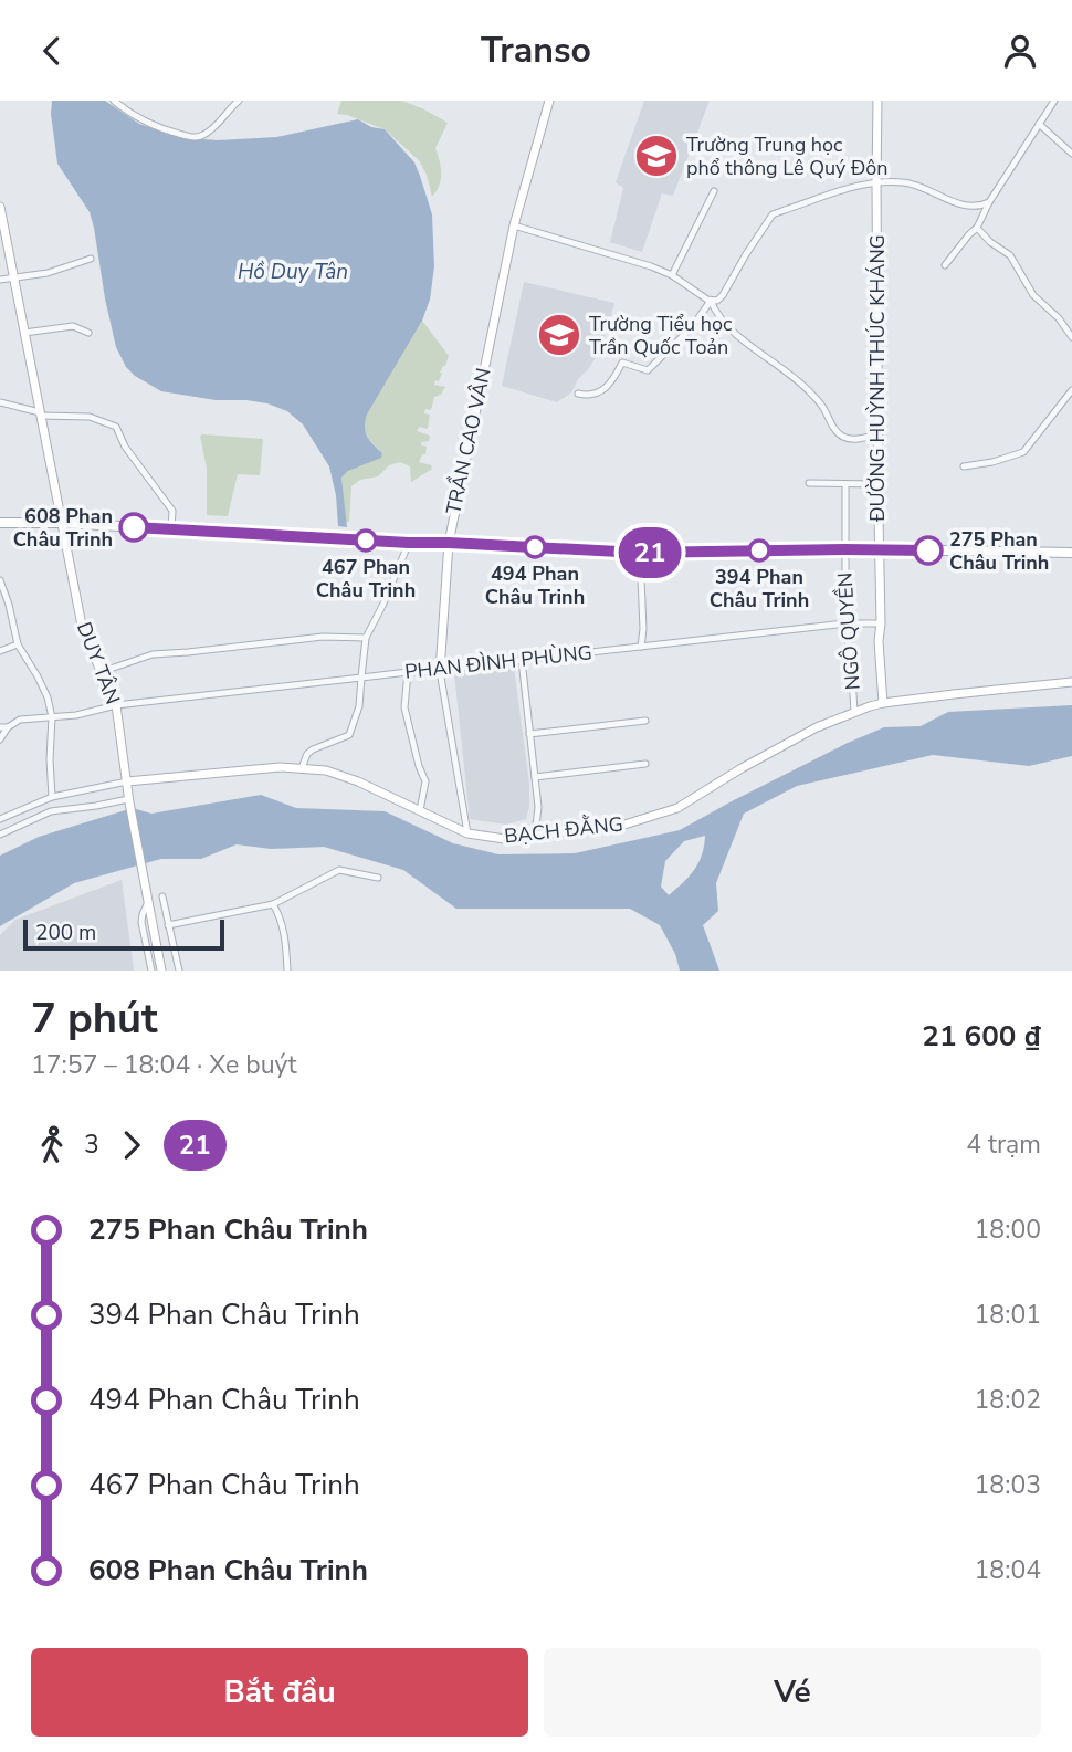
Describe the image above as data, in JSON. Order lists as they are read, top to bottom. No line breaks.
{"streets":{"street":["ĐƯỜNG HUỲNH THÚC KHÁNG","TRẦN CAO VÂN","NGÔ QUYỀN","PHAN ĐÌNH PHÙNG","DUY TÂN","BẠCH ĐẰNG"]},"crossings":[["ĐƯỜNG HUỲNH THÚC KHÁNG","PHAN ĐÌNH PHÙNG"],["ĐƯỜNG HUỲNH THÚC KHÁNG","BẠCH ĐẰNG"],["TRẦN CAO VÂN","PHAN ĐÌNH PHÙNG"],["TRẦN CAO VÂN","BẠCH ĐẰNG"],["NGÔ QUYỀN","PHAN ĐÌNH PHÙNG"],["NGÔ QUYỀN","BẠCH ĐẰNG"],["PHAN ĐÌNH PHÙNG","DUY TÂN"],["DUY TÂN","BẠCH ĐẰNG"]],"water":["Hồ Duy Tân"],"places":{"school or university":["Trường Trung học phổ thông Lê Quý Đôn","Trường Tiểu học Trần Quốc Toản"],"other":["608 Phan Châu Trinh","467 Phan Châu Trinh","494 Phan Châu Trinh","394 Phan Châu Trinh","275 Phan Châu Trinh"]},"lines":["bus line 21"],"scale_bar":"200 m","page":{"header":"Transo","on_map":"21","scale":"200 m","heading":["7 phút","17:57 – 18:04 · Xe buýt","21 600 ₫"],"legs":["3","21","4 trạm"],"list":[{"name":"275 Phan Châu Trinh","value":"18:00"},{"name":"394 Phan Châu Trinh","value":"18:01"},{"name":"494 Phan Châu Trinh","value":"18:02"},{"name":"467 Phan Châu Trinh","value":"18:03"},{"name":"608 Phan Châu Trinh","value":"18:04"}],"buttons":["Bắt đầu","Vé"]}}
